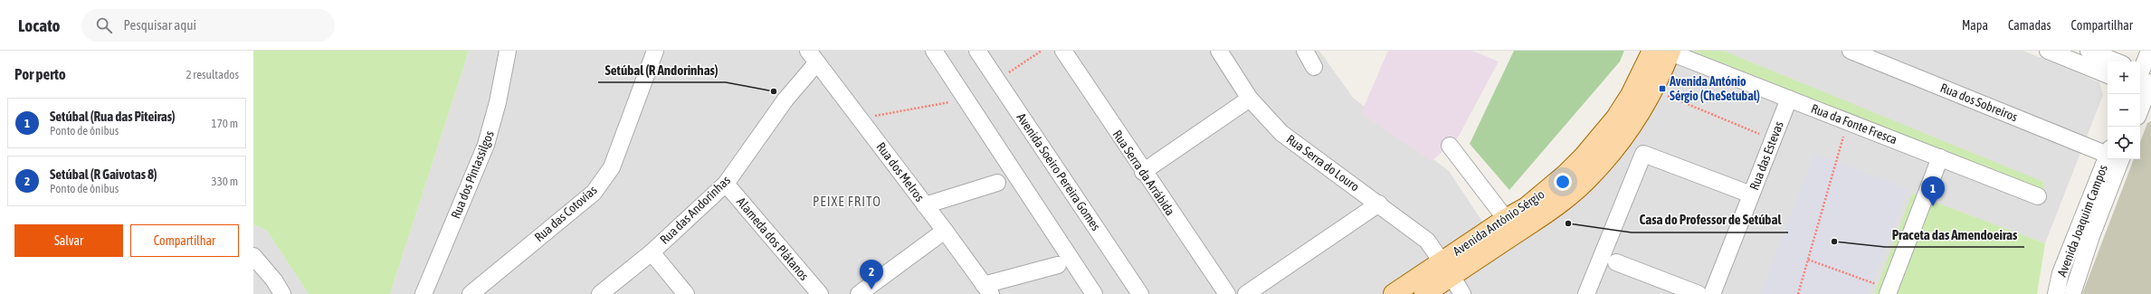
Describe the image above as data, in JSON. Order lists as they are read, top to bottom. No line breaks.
{"streets":{"main road":["Avenida António Sérgio"],"street":["Rua dos Sobreiros","Rua da Fonte Fresca","Rua das Estevas","Rua Serra do Louro","Rua dos Melros","Avenida Soeiro Pereira Gomes","Rua Serra da Arrábida","Rua dos Pintassilgos","Rua das Andorinhas","Rua das Cotovias","Avenida Joaquim Campos","Alameda dos Plátanos"]},"crossings":[["Rua da Fonte Fresca","Rua das Estevas"],["Rua da Fonte Fresca","Avenida António Sérgio"],["Rua Serra do Louro","Avenida António Sérgio"],["Rua dos Melros","Rua das Andorinhas"],["Rua das Andorinhas","Alameda dos Plátanos"]],"districts":["PEIXE FRITO"],"places":{"transit":["Avenida António Sérgio (CheSetubal)"],"other":["Setúbal (R Andorinhas)","Casa do Professor de Setúbal","Praceta das Amendoeiras"]},"page":{"header":"Locato","search":"Pesquisar aqui","nav":["Mapa","Camadas","Compartilhar"],"heading":["Por perto","2 resultados"],"map_buttons":["+","−"],"list":[{"mark":"1","name":"Setúbal (Rua das Piteiras)","note":"Ponto de ônibus","value":"170 m"},{"mark":"2","name":"Setúbal (R Gaivotas 8)","note":"Ponto de ônibus","value":"330 m"}],"pins":["1","2"],"buttons":["Salvar","Compartilhar"]}}
